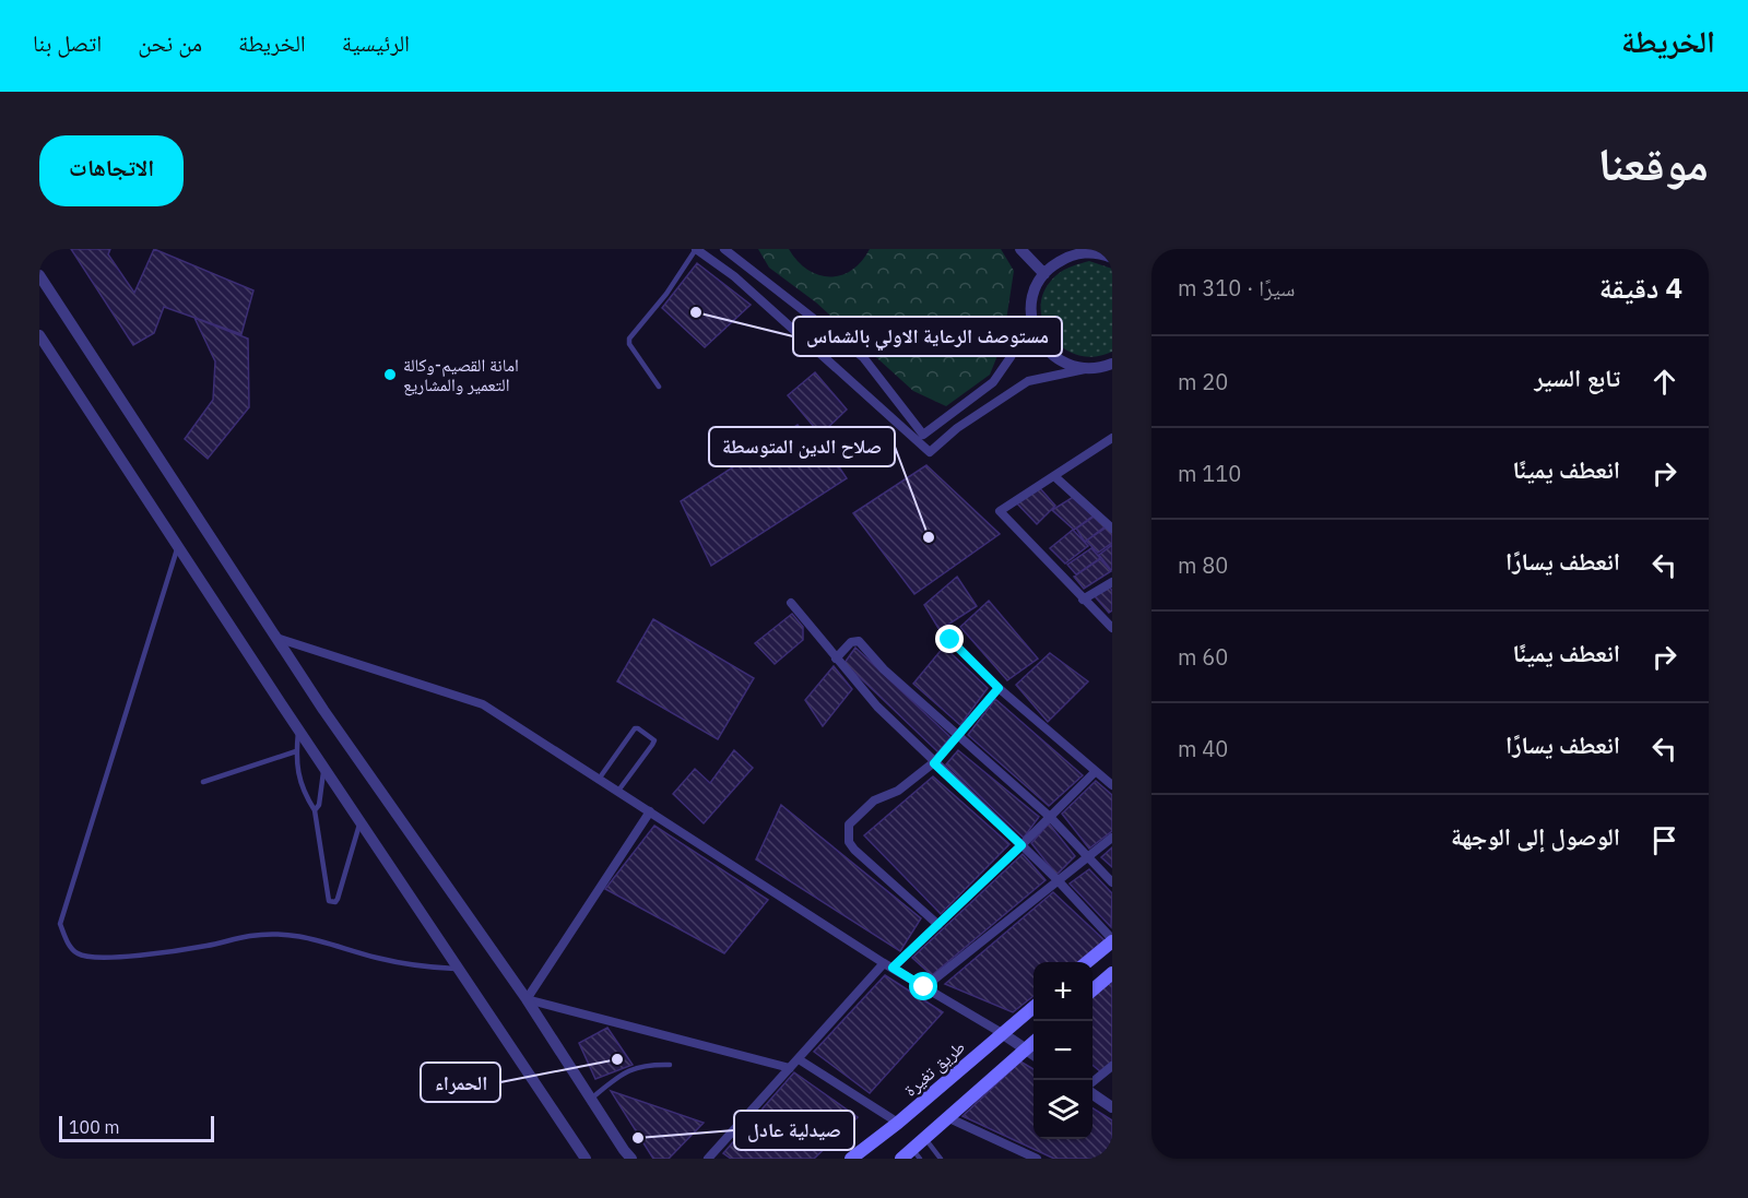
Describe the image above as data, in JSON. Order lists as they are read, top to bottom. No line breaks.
{"streets":{"main road":["طريق تغيرة"]},"places":["مستوصف الرعاية الاولي بالشماس","امانة القصيم-وكالة التعمير والمشاريع","صلاح الدين المتوسطة","الحمراء","صيدلية عادل"],"scale_bar":"100 m","page":{"header":"الخريطة","nav":["الرئيسية","الخريطة","من نحن","اتصل بنا"],"title":"موقعنا","buttons":"الاتجاهات","heading":["4 دقيقة","سيرًا · 310 m"],"list":[["تابع السير","20 m"],["انعطف يمينًا","110 m"],["انعطف يسارًا","80 m"],["انعطف يمينًا","60 m"],["انعطف يسارًا","40 m"],"الوصول إلى الوجهة"],"map_buttons":["+","−"],"scale":"100 m"}}
